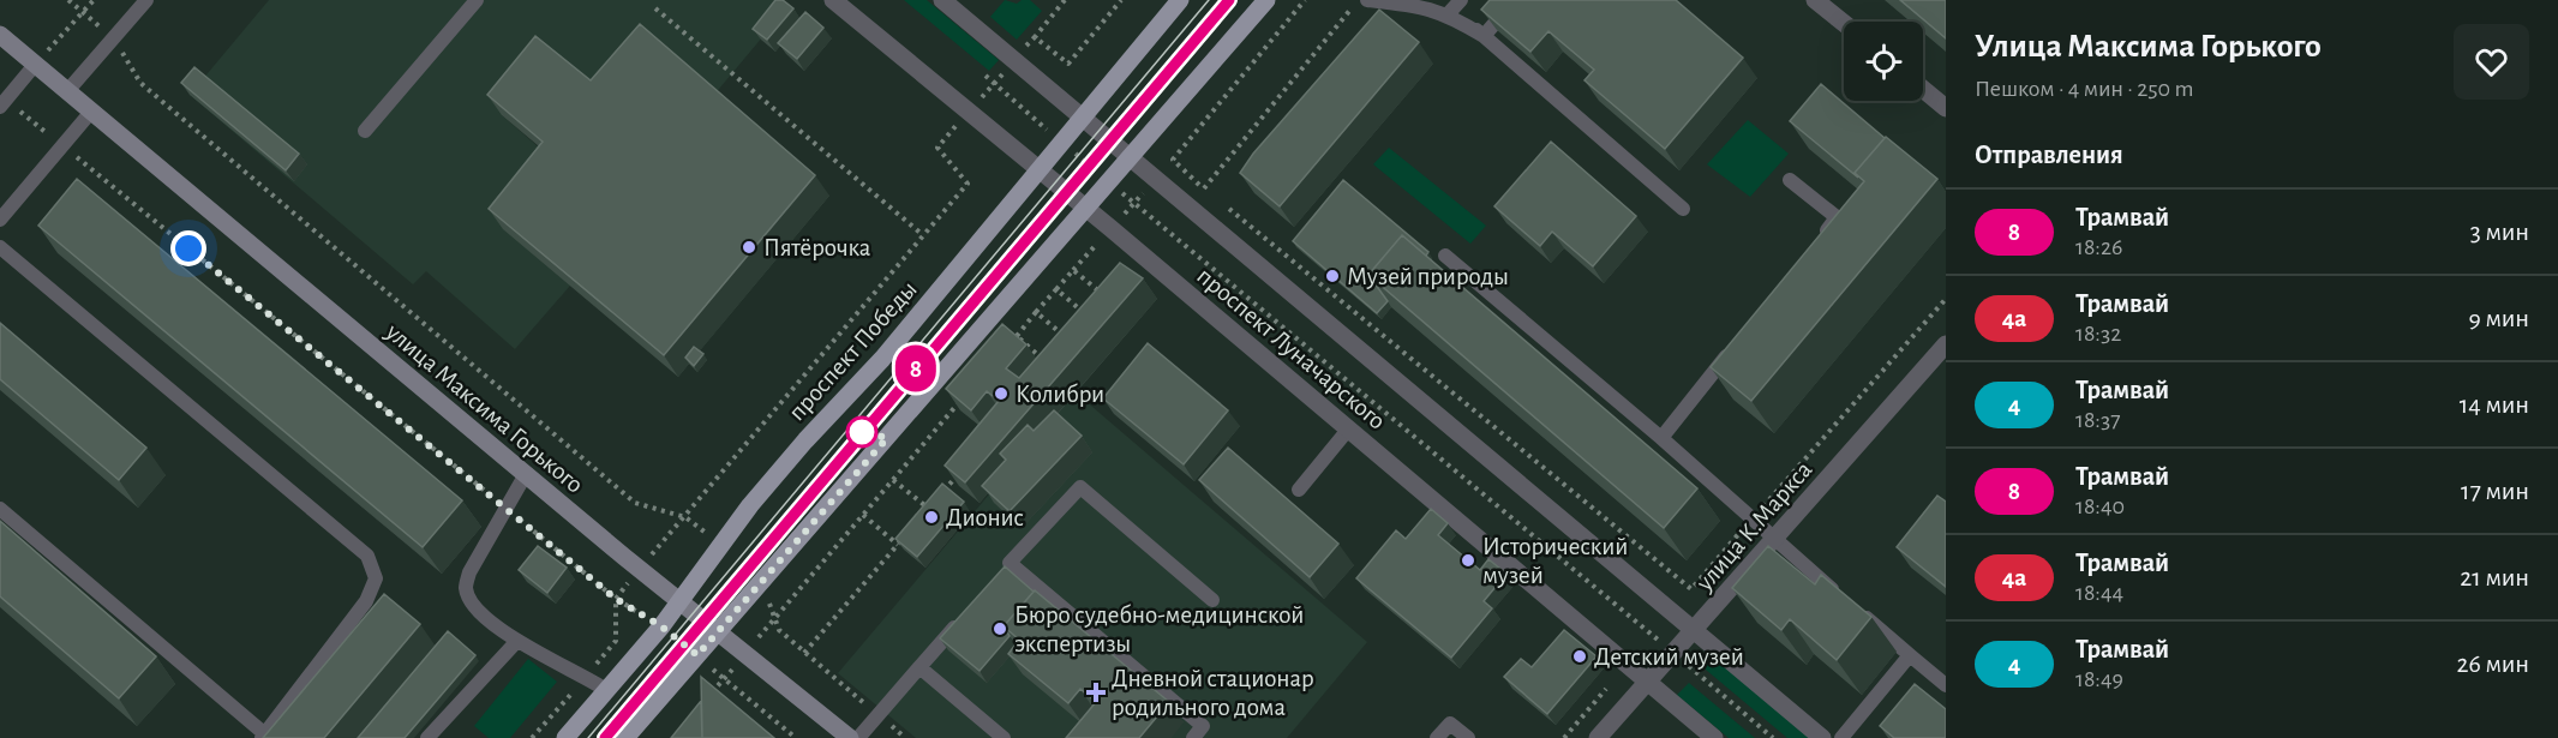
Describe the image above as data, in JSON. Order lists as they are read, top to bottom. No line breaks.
{"streets":{"main road":["проспект Победы"],"street":["проспект Луначарского","улица Максима Горького","улица К.Маркса"]},"crossings":[["проспект Луначарского","проспект Победы"],["проспект Луначарского","улица К.Маркса"],["проспект Победы","улица Максима Горького"]],"places":{"other":["Пятёрочка","Музей природы","Колибри","Дионис","Исторический музей","Бюро судебно-медицинской экспертизы","Детский музей"],"health":["Дневной стационар родильного дома"]},"lines":["tram line 8"],"page":{"on_map":"8","heading":[["Улица Максима Горького","Пешком · 4 мин · 250 m"],"Отправления"],"list":[{"mark":"8","name":"Трамвай","note":"18:26","value":"3 мин"},{"mark":"4а","name":"Трамвай","note":"18:32","value":"9 мин"},{"mark":"4","name":"Трамвай","note":"18:37","value":"14 мин"},{"mark":"8","name":"Трамвай","note":"18:40","value":"17 мин"},{"mark":"4а","name":"Трамвай","note":"18:44","value":"21 мин"},{"mark":"4","name":"Трамвай","note":"18:49","value":"26 мин"}]}}
